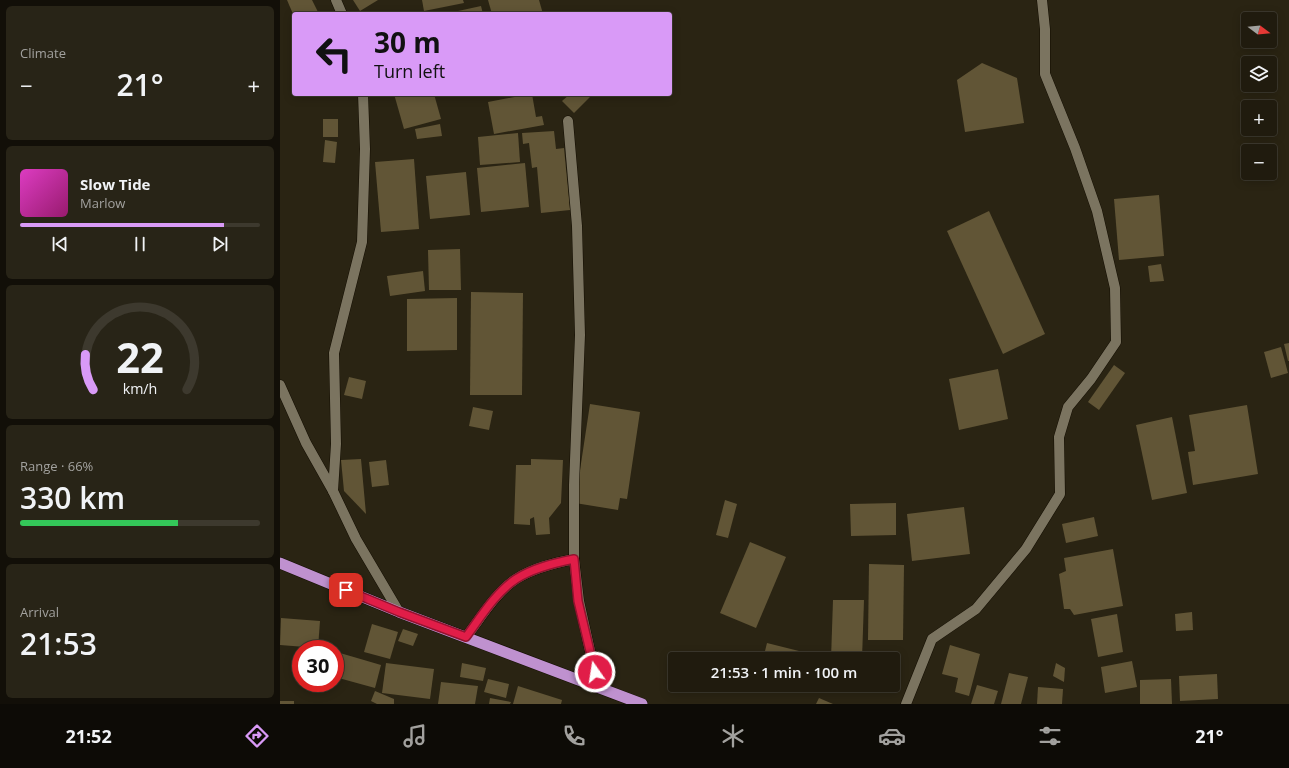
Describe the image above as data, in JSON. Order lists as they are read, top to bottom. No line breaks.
{"north":"right","page":{"tile":["Climate",["Range · 66%","330 km"],["Arrival","21:53"]],"map_buttons":["+","−"],"turn":["30 m","Turn left"],"heat":["−","21°","+"],"song":["Slow Tide","Marlow"],"limit":"30","trip":"21:53 · 1 min · 100 m","tabs":["21:52","21°"],"gauge":["22","km/h"]}}
